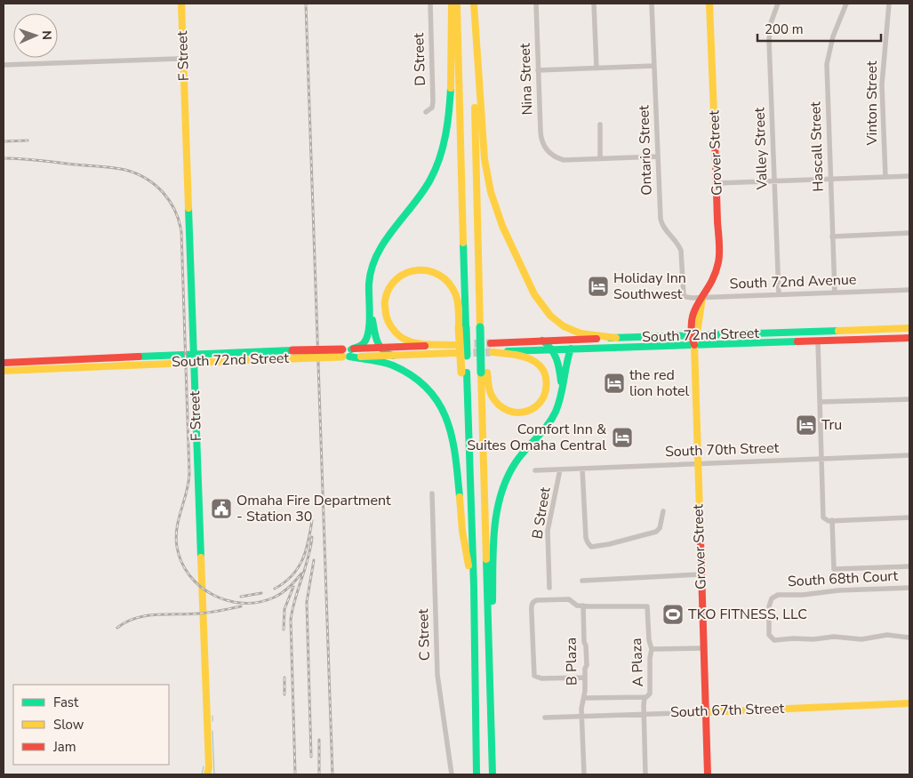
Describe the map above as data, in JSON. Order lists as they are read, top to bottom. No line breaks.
{"streets":{"main road":["F Street","Grover Street","South 72nd Street","South 67th Street"],"street":["D Street","Nina Street","Vinton Street","Hascall Street","Valley Street","Ontario Street","South 72nd Avenue","South 70th Street","B Street","South 68th Court","C Street","B Plaza","A Plaza"]},"crossings":[["F Street","South 72nd Street"],["Hascall Street","South 72nd Avenue"],["Valley Street","South 72nd Avenue"],["Ontario Street","South 72nd Avenue"],["Grover Street","South 72nd Avenue"],["Grover Street","South 72nd Street"],["Grover Street","South 70th Street"],["Grover Street","South 67th Street"],["South 70th Street","B Street"],["B Plaza","A Plaza"],["B Plaza","South 67th Street"],["A Plaza","South 67th Street"]],"places":{"hotel":["Holiday Inn Southwest","the red lion hotel","Tru","Comfort Inn & Suites Omaha Central"],"public building":["Omaha Fire Department - Station 30"],"sports":["TKO FITNESS, LLC"]},"legend":["Fast","Slow","Jam"],"scale_bar":"200 m","north":"right"}
